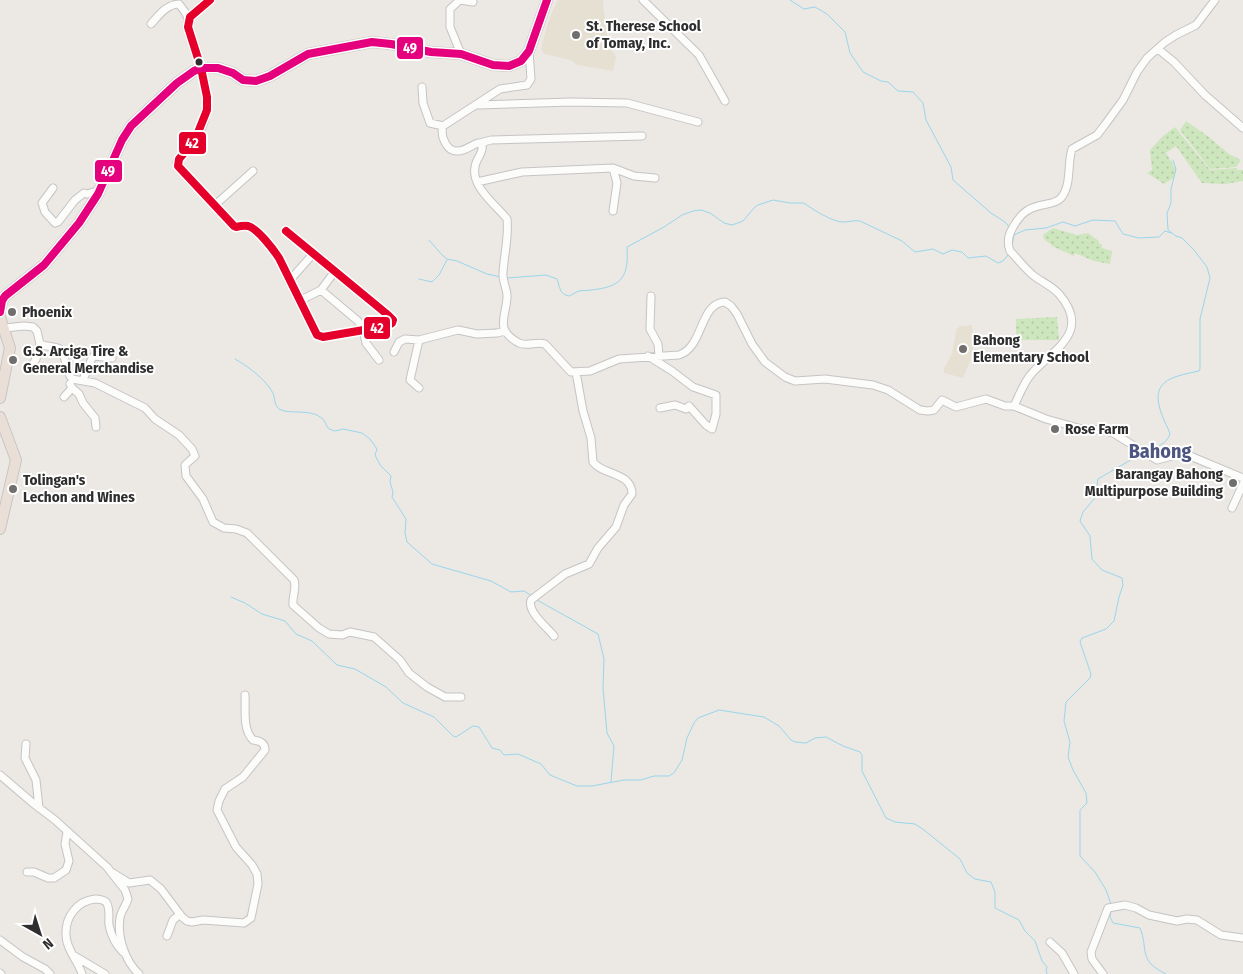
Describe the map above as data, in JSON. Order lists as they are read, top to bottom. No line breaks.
{"districts":["Bahong"],"places":["St. Therese School of Tomay, Inc.","Phoenix","Bahong Elementary School","G.S. Arciga Tire & General Merchandise","Rose Farm","Barangay Bahong Multipurpose Building","Tolingan's Lechon and Wines"],"lines":["transit line 42","transit line 49"],"north":"bottom right"}
